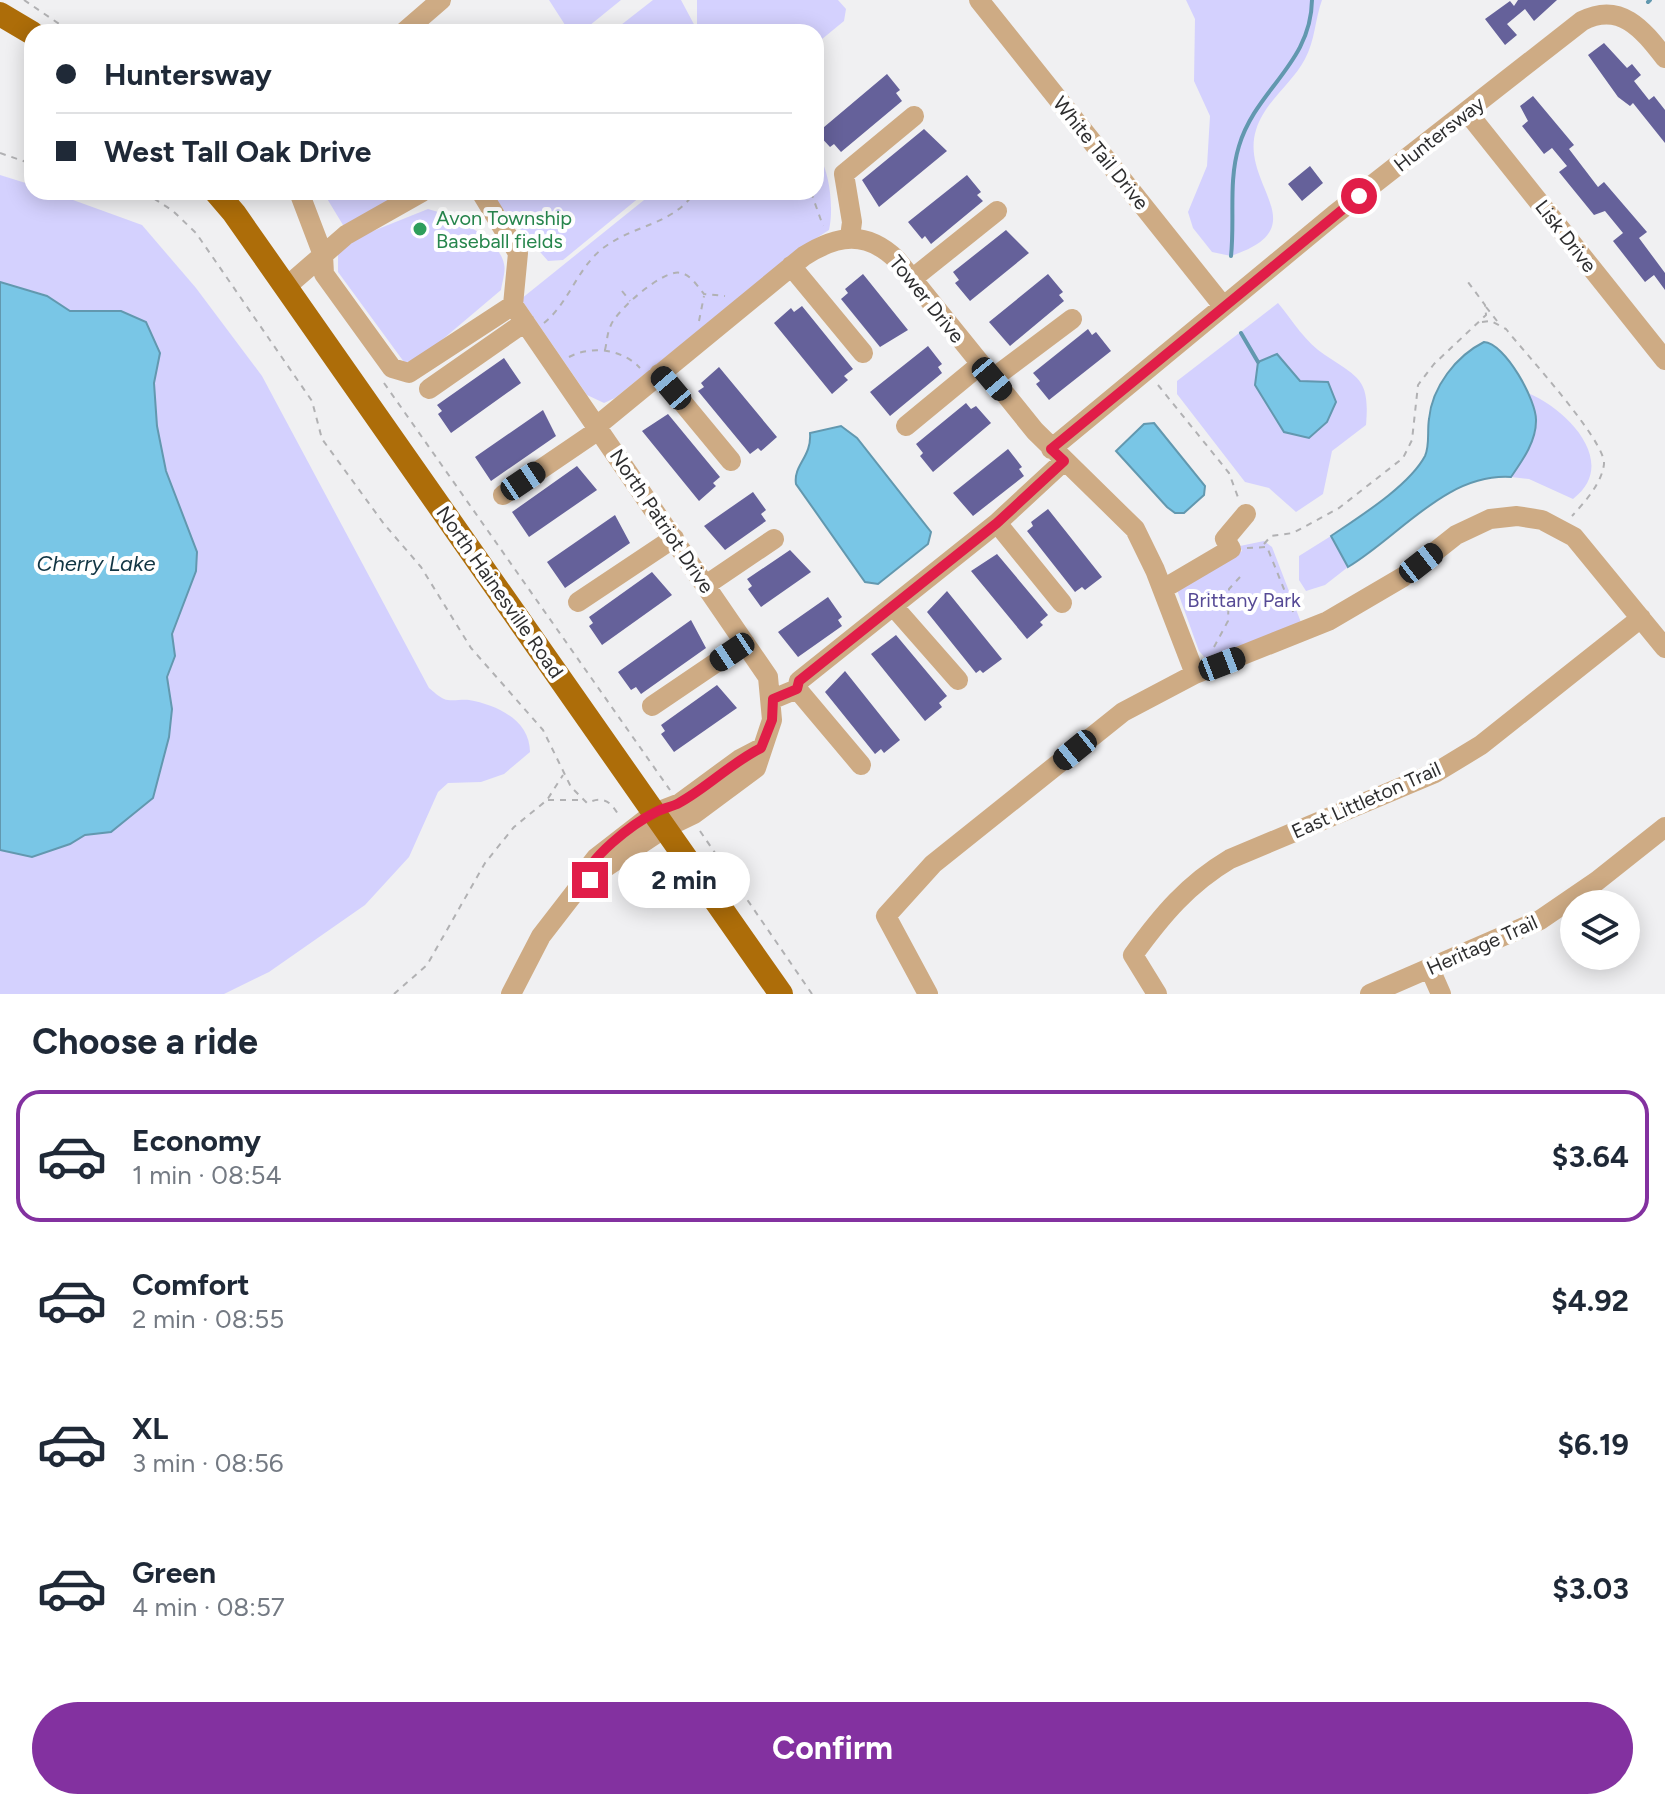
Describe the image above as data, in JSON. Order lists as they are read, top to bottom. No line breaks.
{"streets":{"main road":["North Hainesville Road"],"street":["Huntersway","White Tail Drive","Lisk Drive","Tower Drive","North Patriot Drive","East Littleton Trail","Heritage Trail"]},"crossings":[["Huntersway","White Tail Drive"],["Huntersway","Lisk Drive"],["Huntersway","Tower Drive"]],"water":["Cherry Lake"],"parks":["Brittany Park"],"places":["Avon Township Baseball fields"],"page":{"banner":["Huntersway","West Tall Oak Drive"],"bubble":"2 min","heading":"Choose a ride","list":[{"name":"Economy","note":"1 min · 08:54","value":"$3.64"},{"name":"Comfort","note":"2 min · 08:55","value":"$4.92"},{"name":"XL","note":"3 min · 08:56","value":"$6.19"},{"name":"Green","note":"4 min · 08:57","value":"$3.03"}],"buttons":"Confirm"}}
